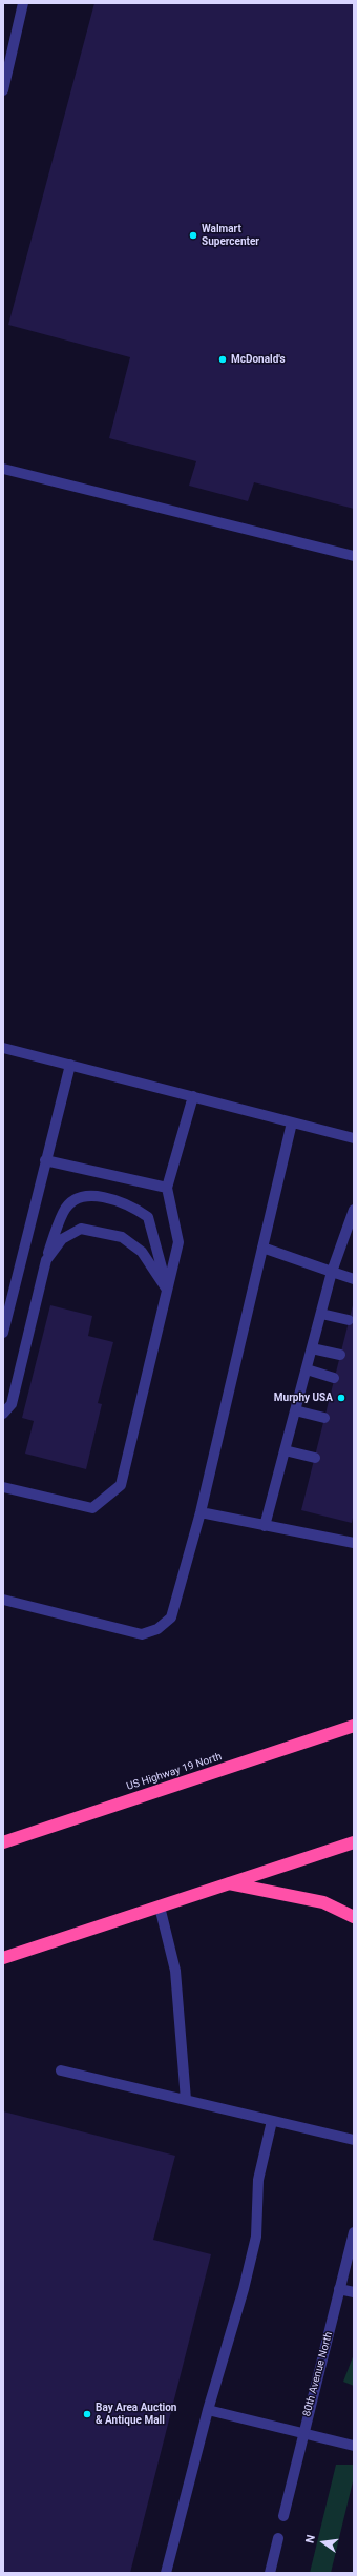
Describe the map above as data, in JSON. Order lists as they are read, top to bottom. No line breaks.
{"streets":{"highway":["US Highway 19 North"],"street":["80th Avenue North"]},"places":["Walmart Supercenter","McDonald's","Murphy USA","Bay Area Auction & Antique Mall"],"north":"left"}
